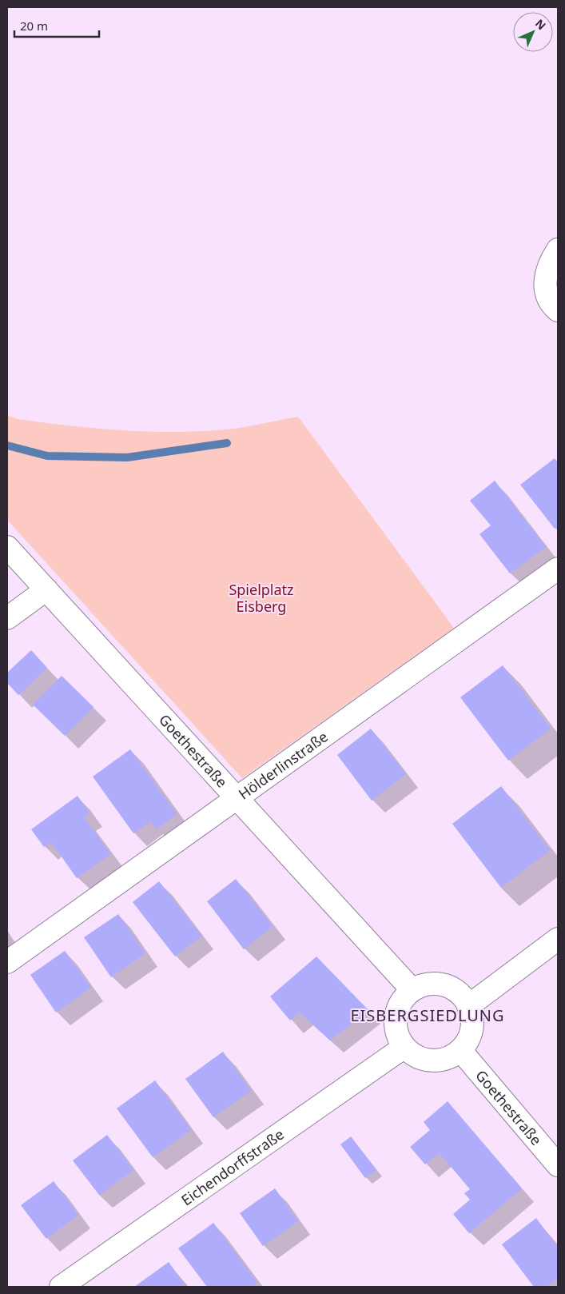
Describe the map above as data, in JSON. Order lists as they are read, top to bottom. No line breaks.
{"streets":{"street":["Goethestraße","Hölderlinstraße","Eichendorffstraße"]},"crossings":[["Goethestraße","Hölderlinstraße"],["Goethestraße","Eichendorffstraße"]],"districts":["EISBERGSIEDLUNG"],"parks":["Spielplatz Eisberg"],"scale_bar":"20 m","north":"top right"}
